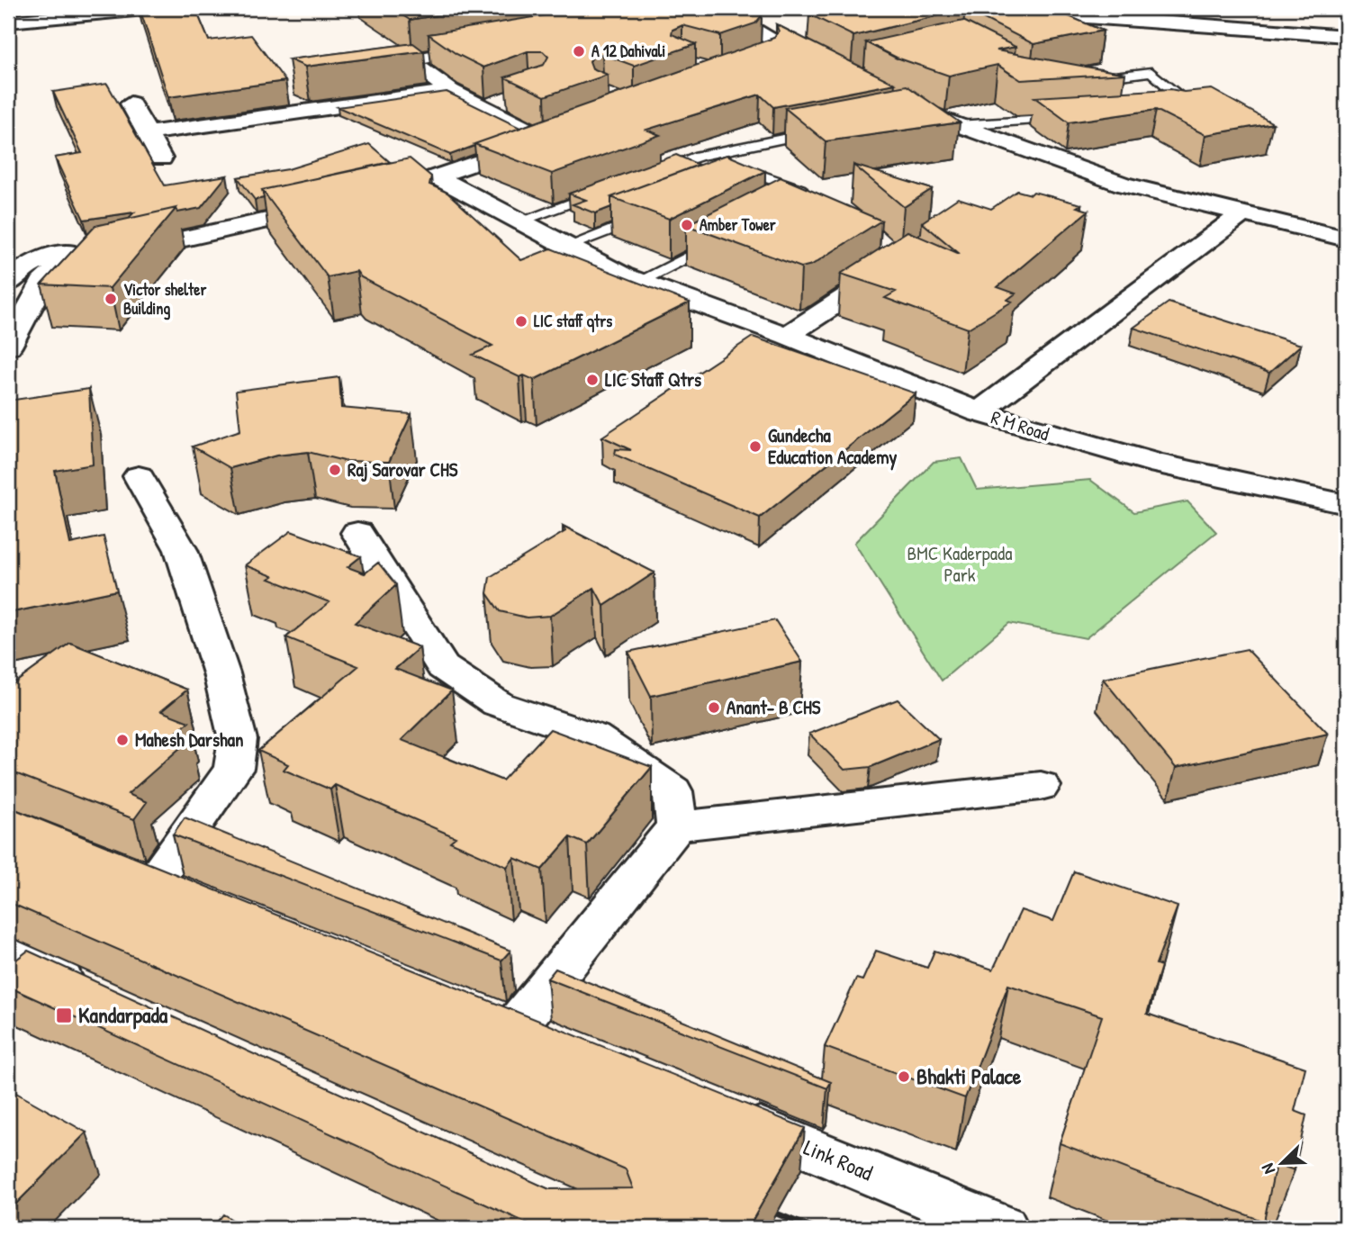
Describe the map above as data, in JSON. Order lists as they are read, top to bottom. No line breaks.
{"streets":{"street":["R M Road","Link Road"]},"parks":["BMC Kaderpada Park"],"places":{"other":["A 12 Dahivali","Amber Tower","Victor shelter Building","LIC staff qtrs","LIC Staff Qtrs","Gundecha Education Academy","Raj Sarovar CHS","Anant- B CHS","Mahesh Darshan","Bhakti Palace"],"transit":["Kandarpada"]},"north":"bottom left"}
